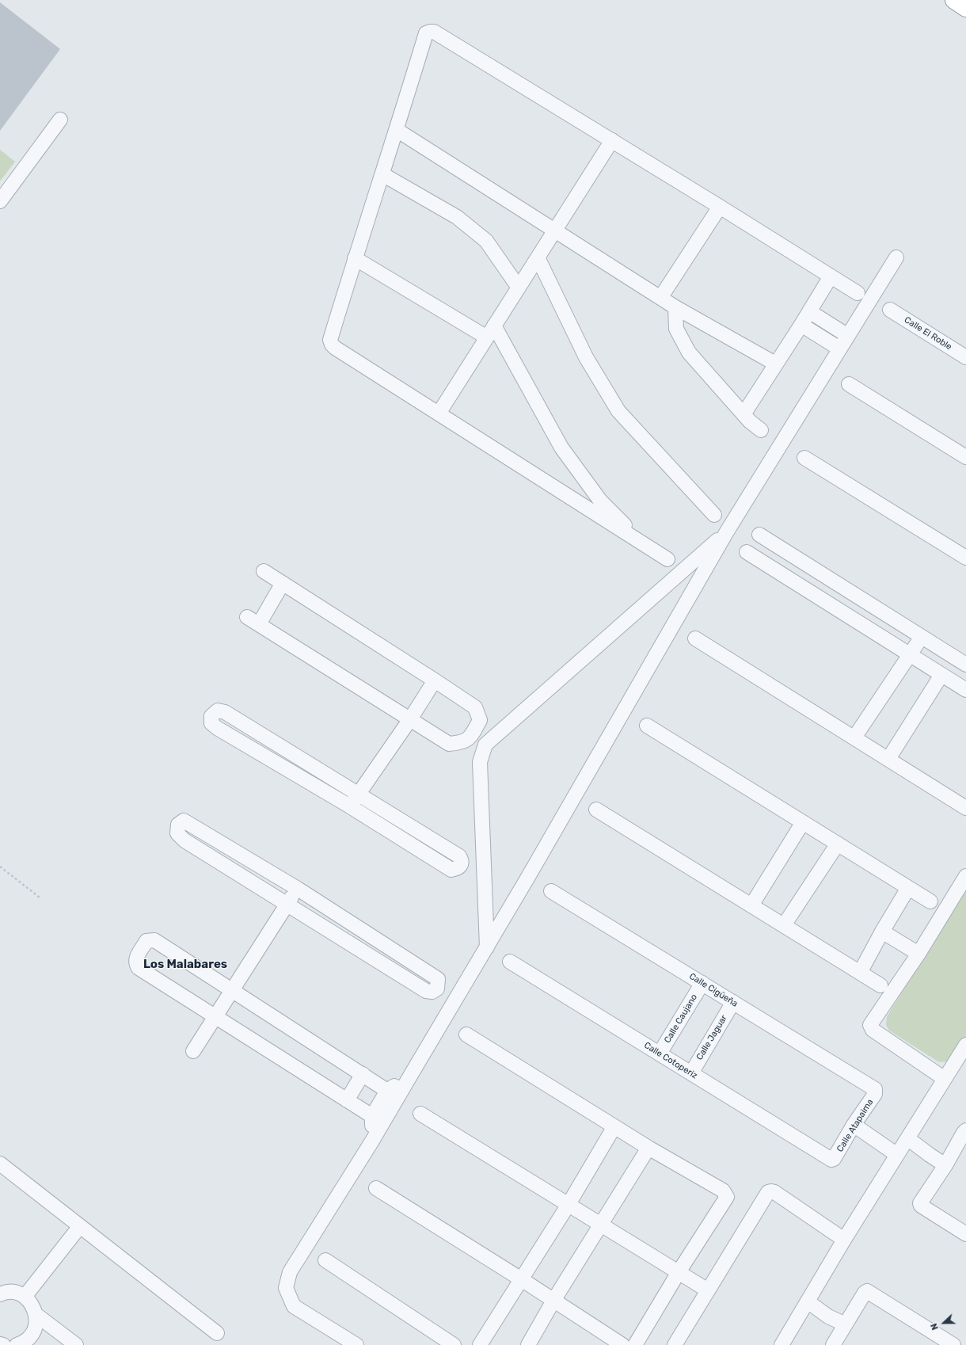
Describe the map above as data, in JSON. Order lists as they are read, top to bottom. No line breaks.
{"streets":{"street":["Calle El Roble","Calle Cigüeña","Calle Caujano","Calle Jaguar","Calle Cotoperiz","Calle Atapaima"]},"crossings":[["Calle Cigüeña","Calle Caujano"],["Calle Cigüeña","Calle Jaguar"],["Calle Cigüeña","Calle Atapaima"],["Calle Caujano","Calle Cotoperiz"],["Calle Jaguar","Calle Cotoperiz"],["Calle Cotoperiz","Calle Atapaima"]],"districts":["Los Malabares"],"north":"left"}
